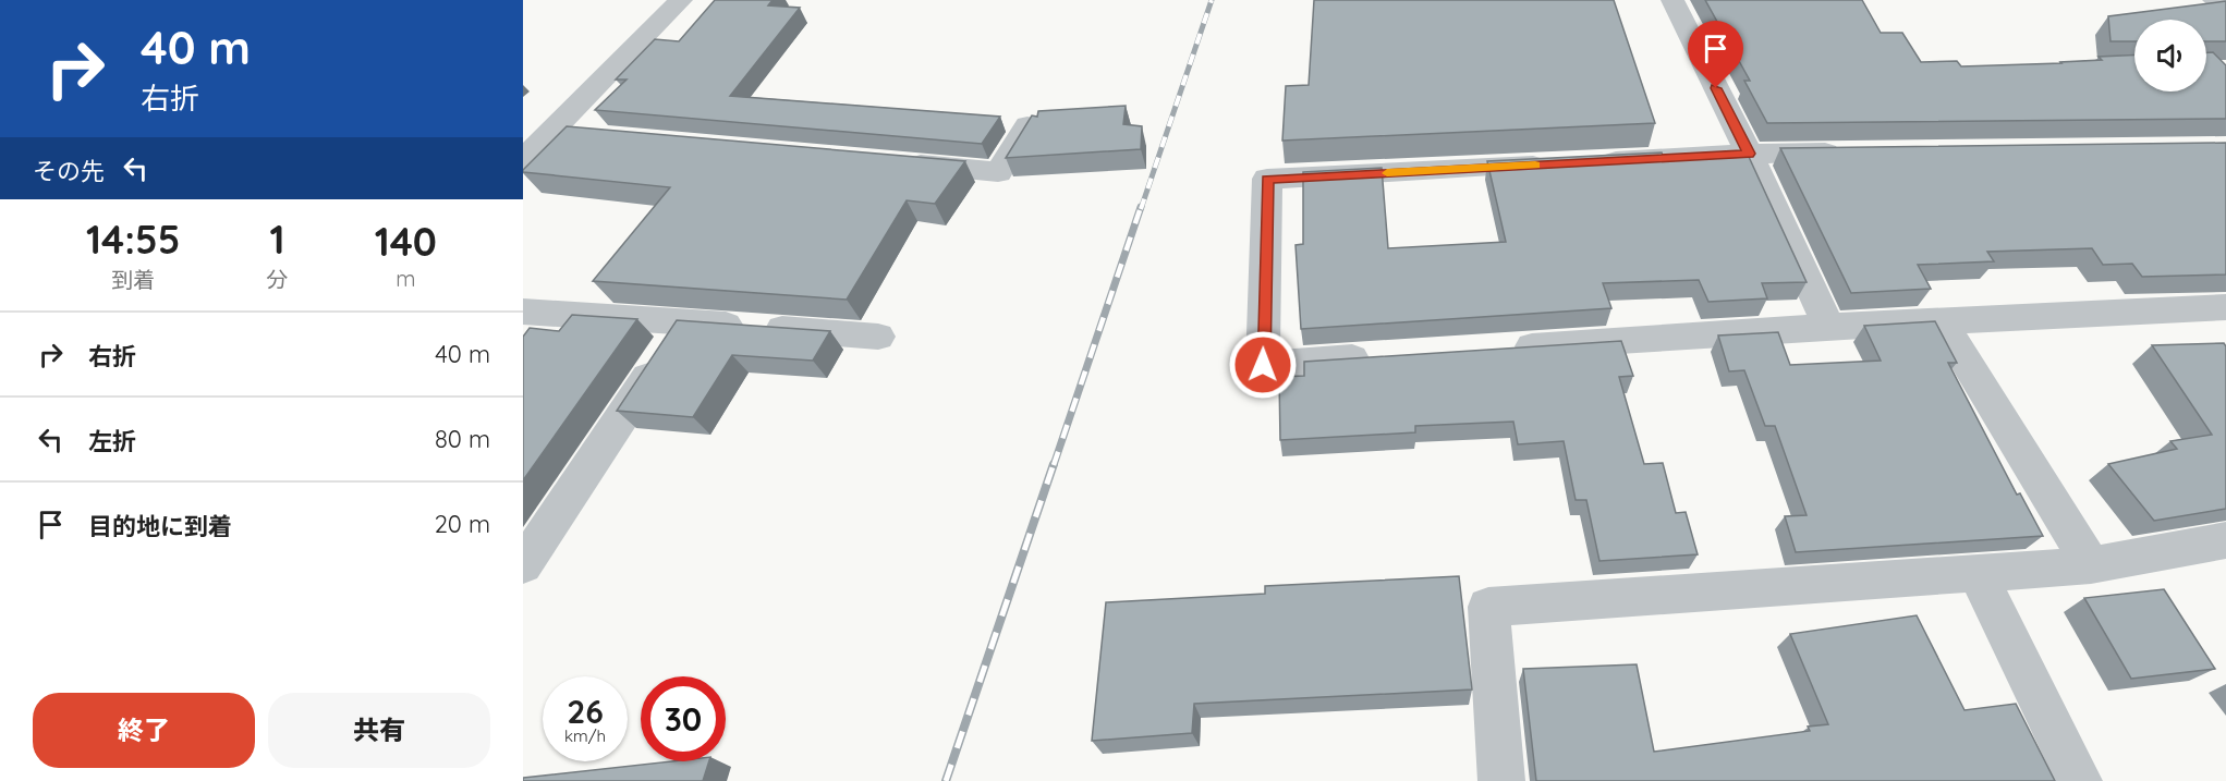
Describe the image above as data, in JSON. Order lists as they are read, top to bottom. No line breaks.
{"page":{"turn":["40 m","右折"],"then":"その先","eta":["14:55","到着","1","分","140","m"],"list":[{"name":"右折","value":"40 m"},{"name":"左折","value":"80 m"},{"name":"目的地に到着","value":"20 m"}],"speed":"26 km/h","limit":"30","buttons":["終了","共有"]}}
